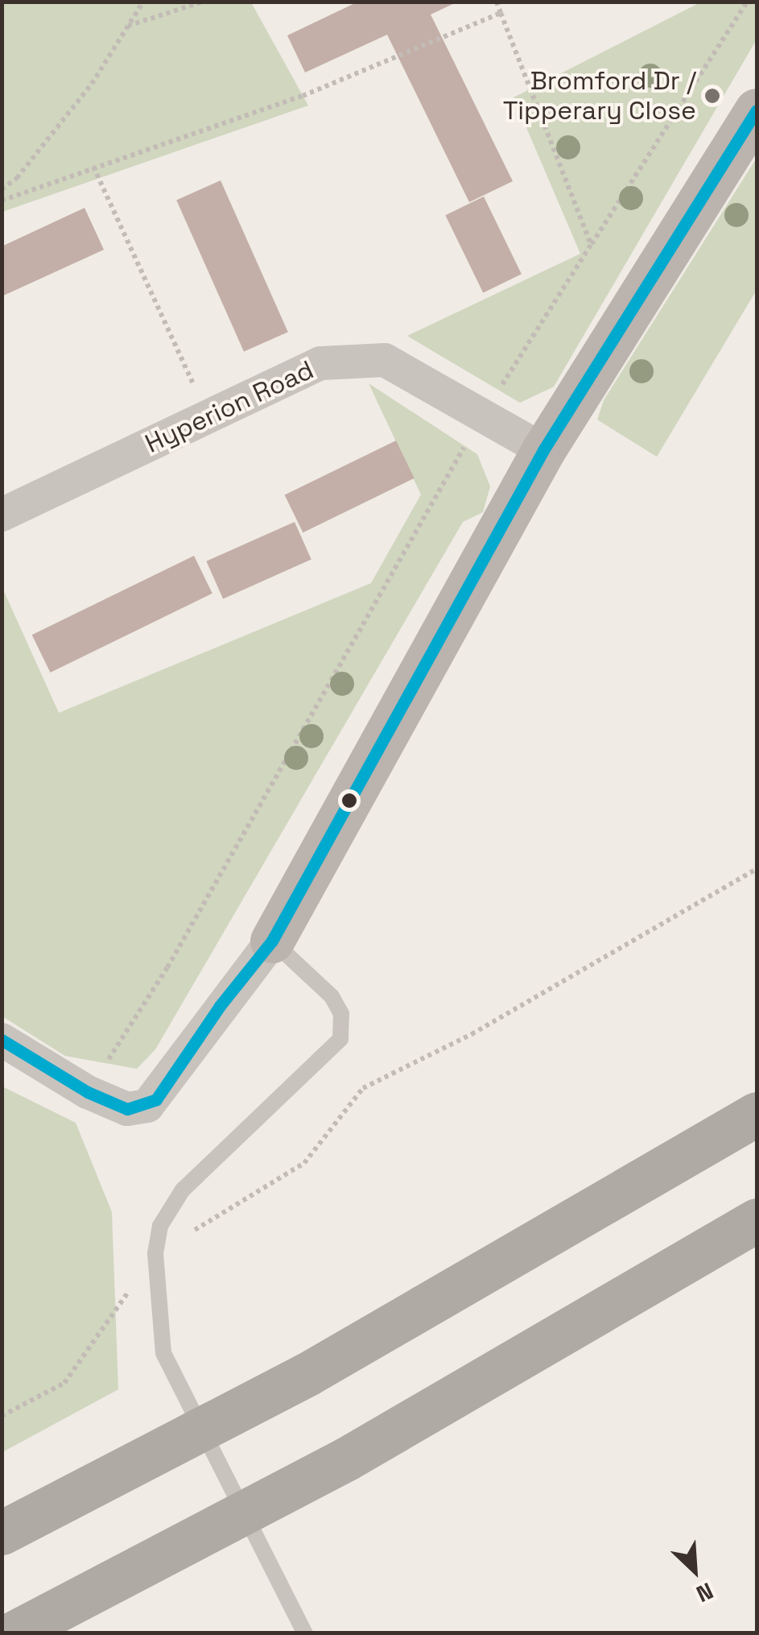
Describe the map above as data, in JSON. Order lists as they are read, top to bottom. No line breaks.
{"streets":{"street":["Hyperion Road"]},"places":["Bromford Dr / Tipperary Close"],"north":"bottom right"}
